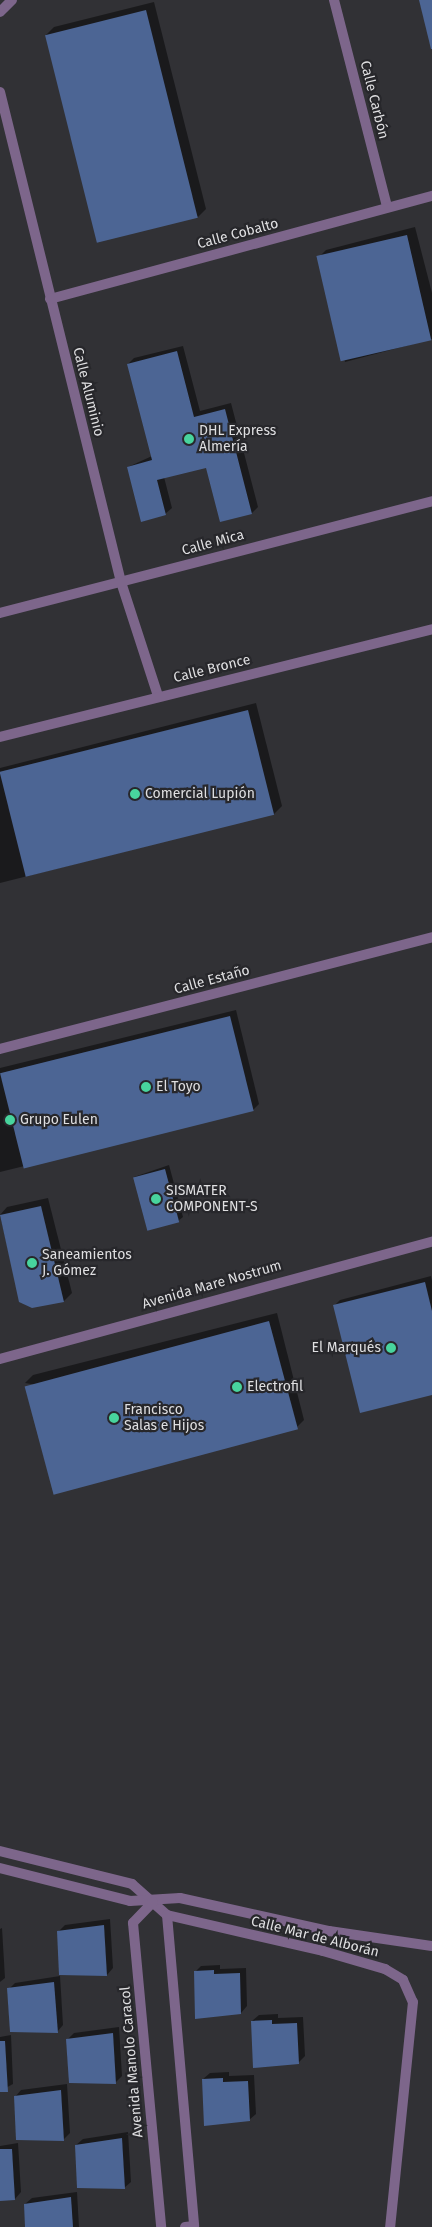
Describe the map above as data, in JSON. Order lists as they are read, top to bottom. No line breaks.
{"streets":{"street":["Calle Carbón","Calle Cobalto","Calle Aluminio","Calle Mica","Calle Bronce","Calle Estaño","Avenida Mare Nostrum","Calle Mar de Alborán","Avenida Manolo Caracol"]},"crossings":[["Calle Carbón","Calle Cobalto"],["Calle Cobalto","Calle Aluminio"],["Calle Aluminio","Calle Mica"],["Calle Aluminio","Calle Bronce"],["Calle Mar de Alborán","Avenida Manolo Caracol"]],"places":["DHL Express Almería","Comercial Lupión","El Toyo","Grupo Eulen","SISMATER COMPONENT-S","Saneamientos J. Gómez","El Marqués","Electrofil","Francisco Salas e Hijos"]}
